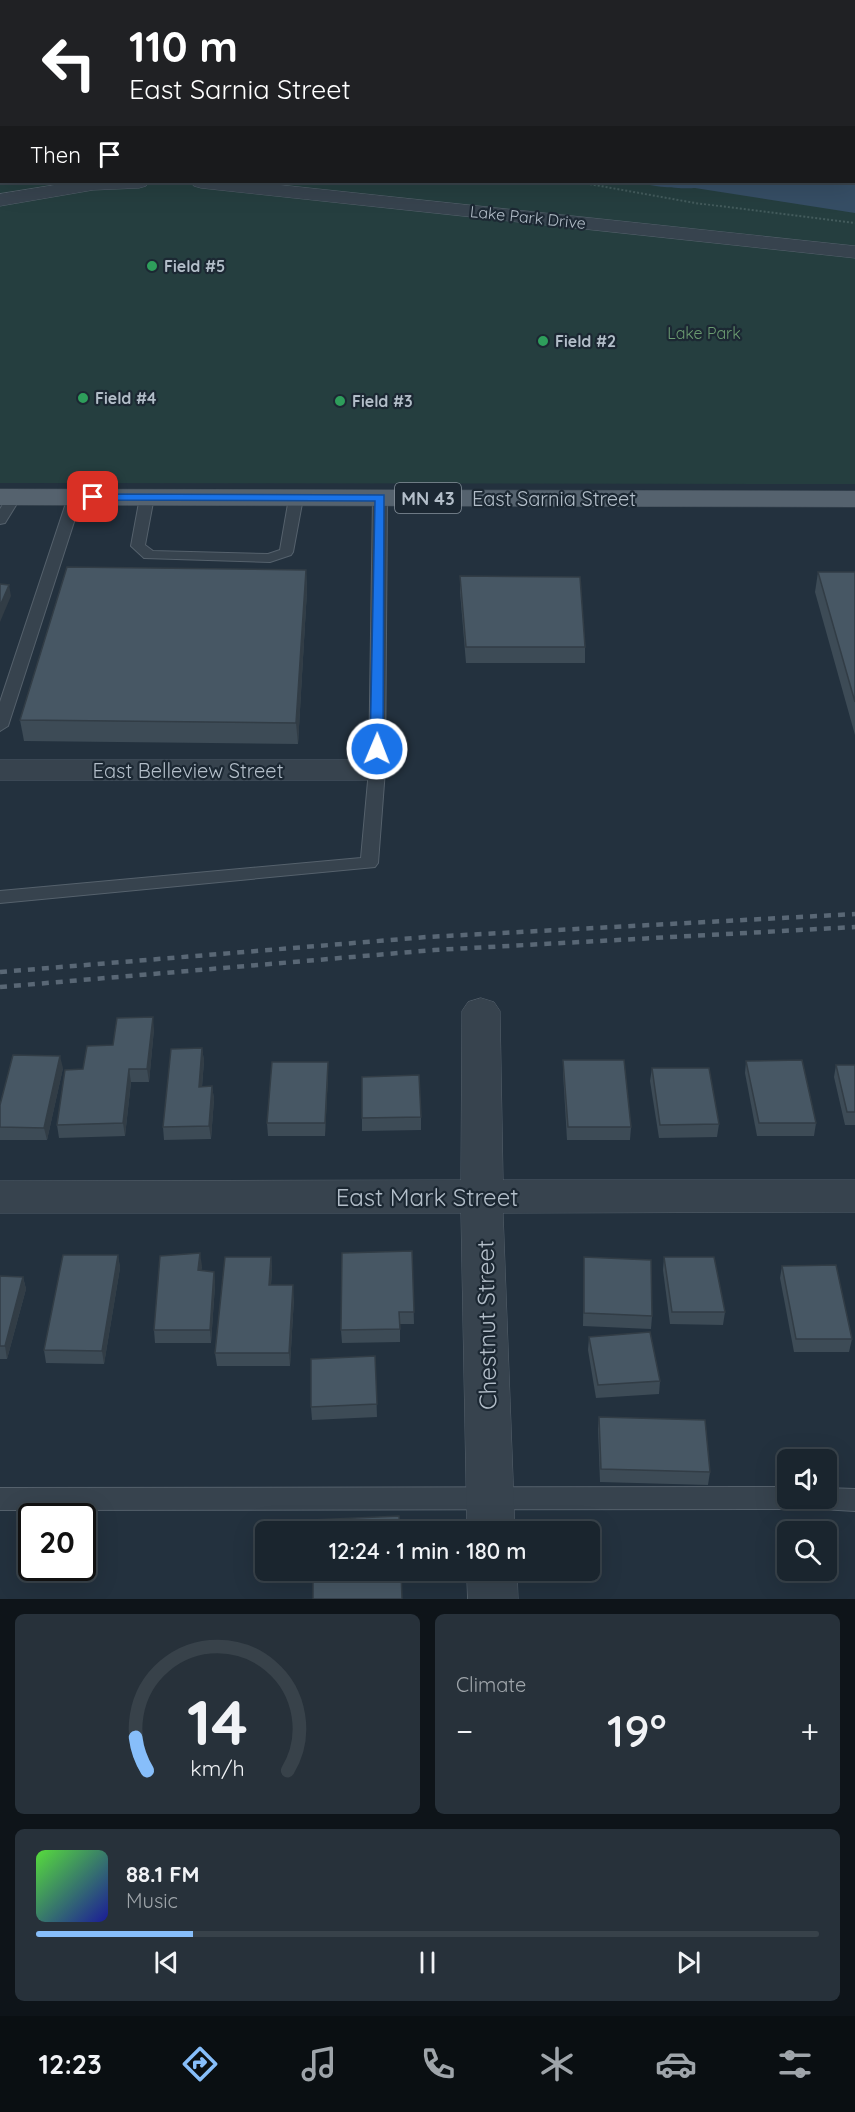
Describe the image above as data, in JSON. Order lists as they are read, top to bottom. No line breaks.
{"streets":{"main road":["MN 43","East Sarnia Street"],"street":["Lake Park Drive","East Belleview Street","East Mark Street","Chestnut Street"]},"crossings":[["East Mark Street","Chestnut Street"]],"parks":["Lake Park"],"places":["Field #5","Field #2","Field #4","Field #3"],"page":{"turn":["110 m","East Sarnia Street"],"then":"Then","limit":"20","trip":"12:24 · 1 min · 180 m","tile":"Climate","heat":["−","19°","+"],"song":["88.1 FM","Music"],"tabs":"12:23","gauge":["14","km/h"]}}
